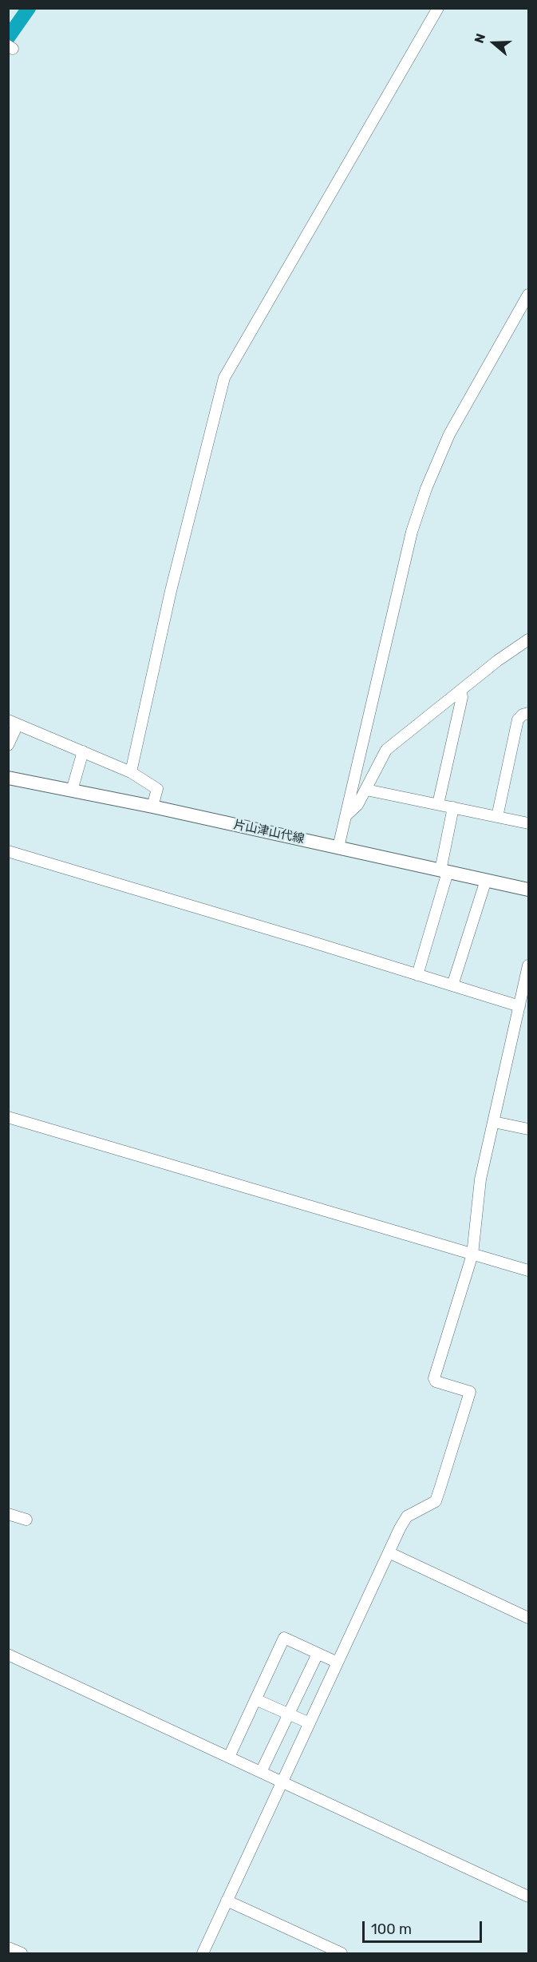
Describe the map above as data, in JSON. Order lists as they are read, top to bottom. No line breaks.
{"streets":{"main road":["片山津山代線"]},"scale_bar":"100 m","north":"left"}
